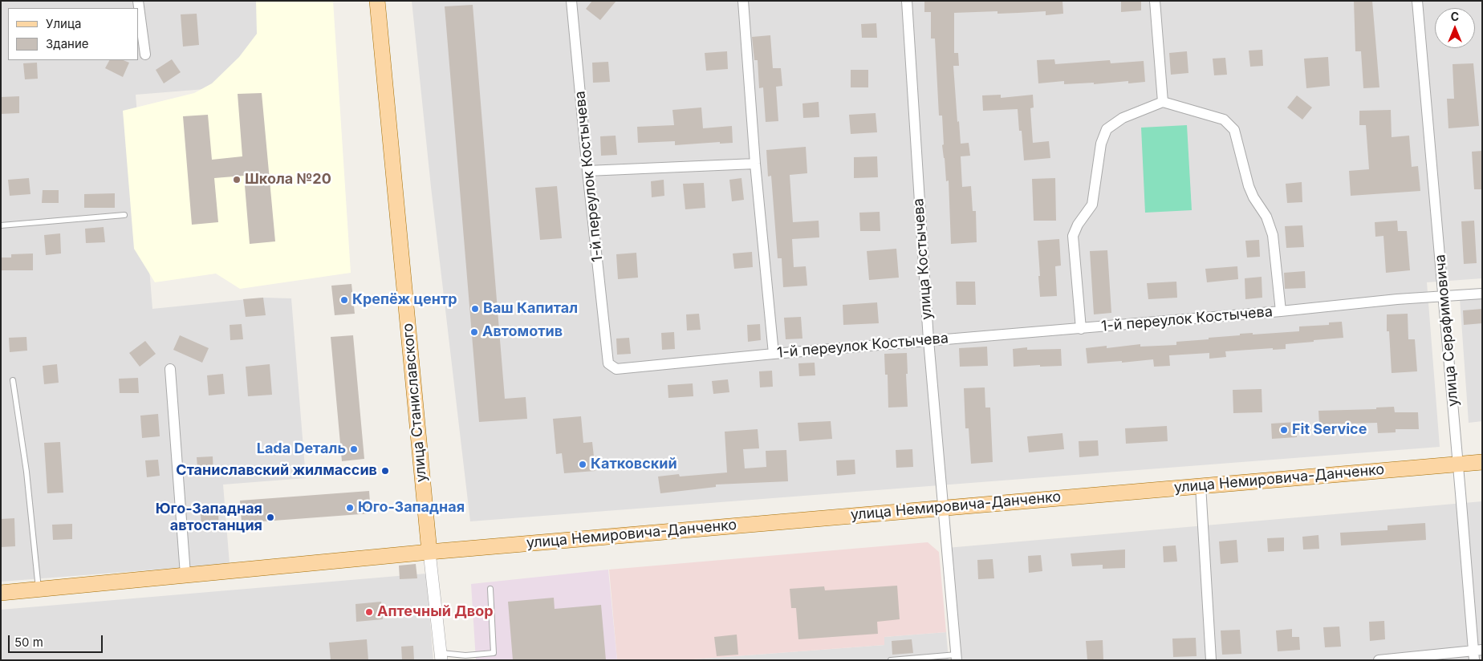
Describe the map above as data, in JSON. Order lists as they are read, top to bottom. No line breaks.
{"streets":{"main road":["улица Станиславского","улица Немировича-Данченко"],"street":["1-й переулок Костычева","улица Костычева","улица Серафимовича"]},"crossings":[["1-й переулок Костычева","улица Костычева"],["1-й переулок Костычева","улица Серафимовича"],["улица Костычева","улица Немировича-Данченко"],["улица Серафимовича","улица Немировича-Данченко"],["улица Станиславского","улица Немировича-Данченко"]],"places":["Школа №20","Крепёж центр","Ваш Капитал","Автомотив","Fit Service","Lada Dеталь","Катковский","Станиславский жилмассив","Юго-Западная","Юго-Западная автостанция","Аптечный Двор"],"legend":["Улица","Здание"],"scale_bar":"50 m","north":"top"}
